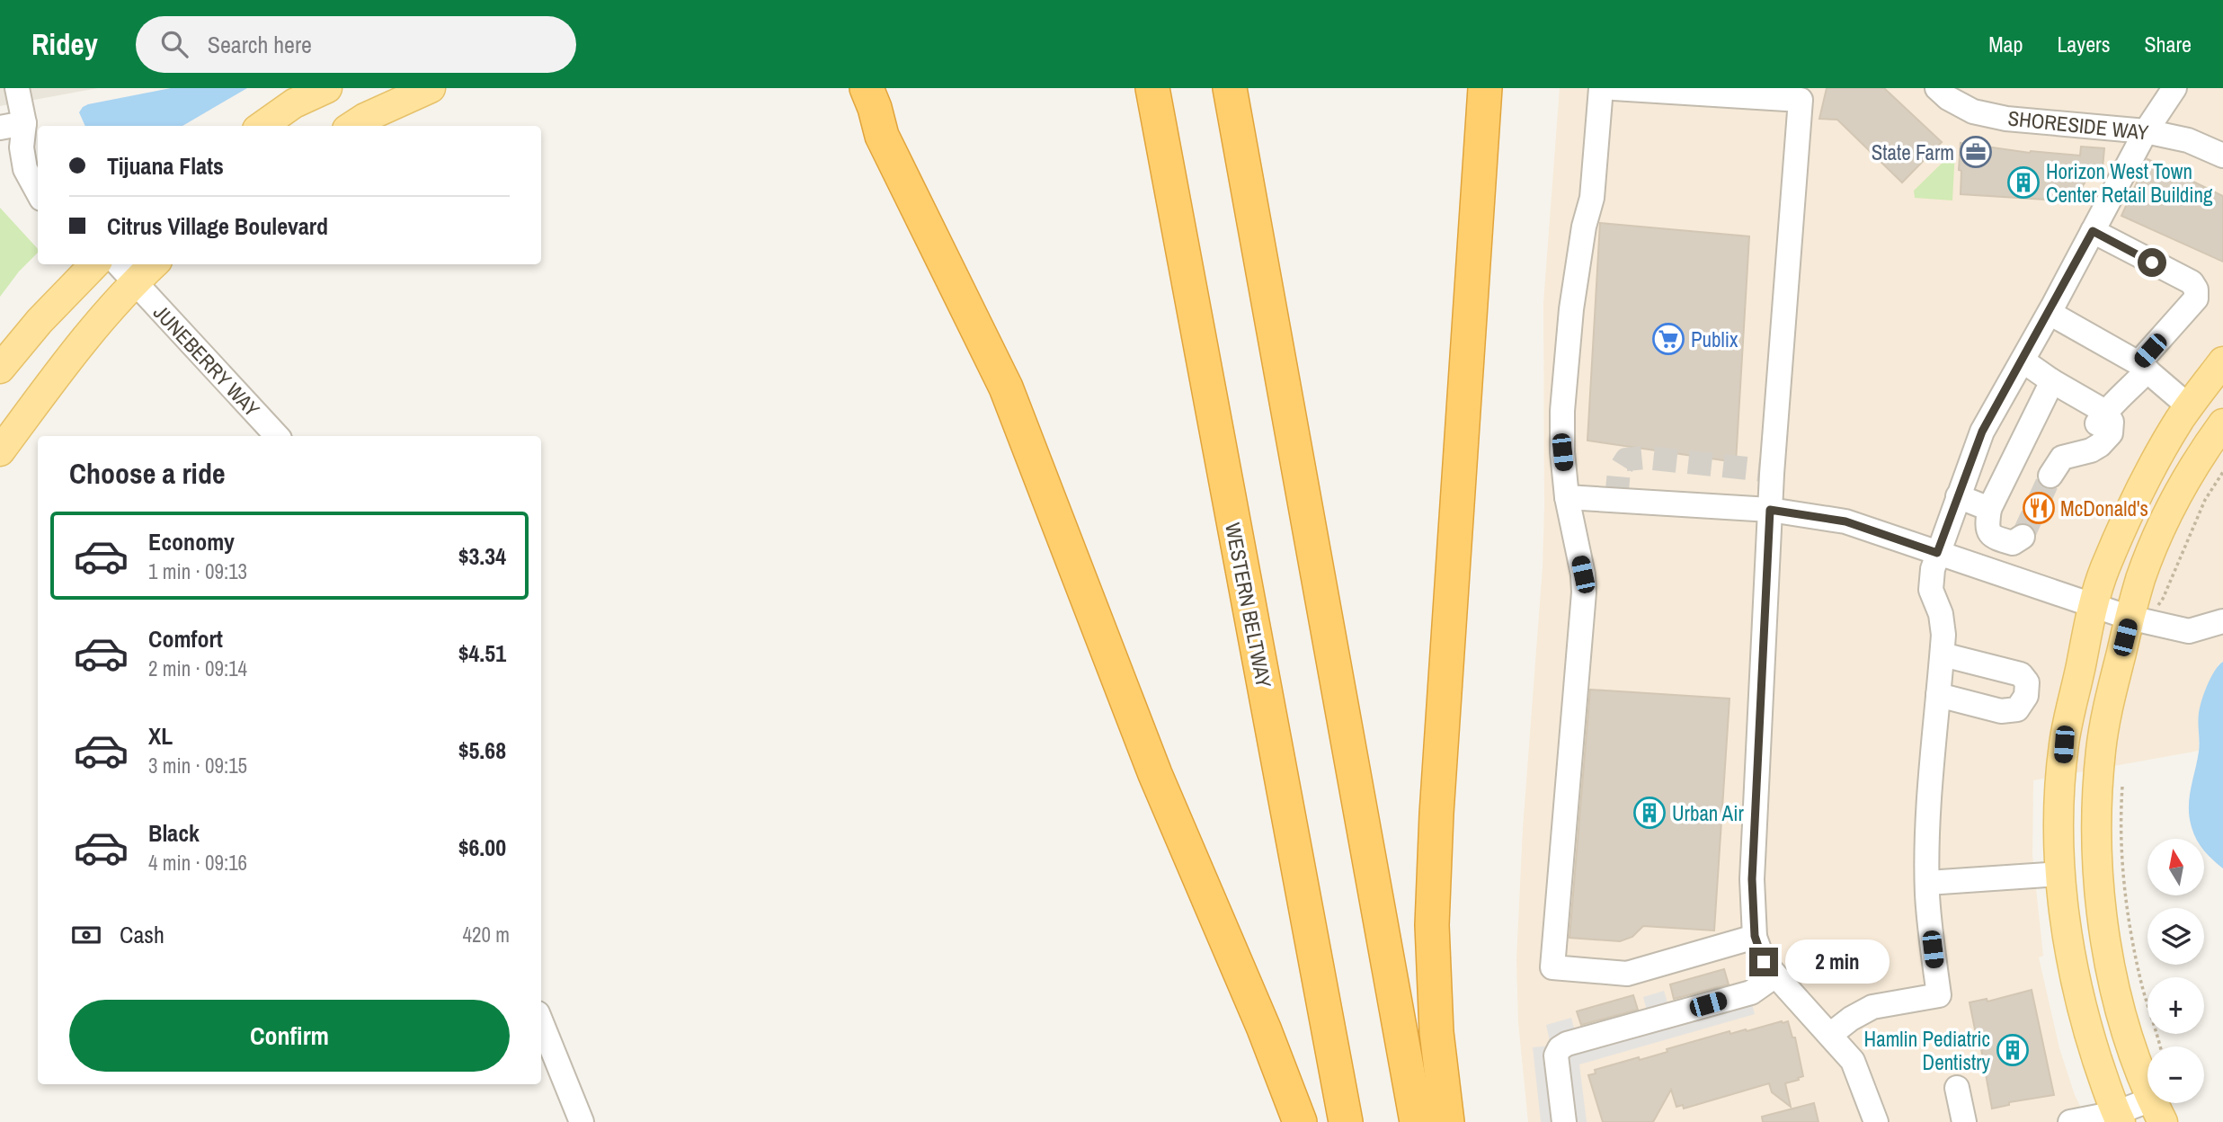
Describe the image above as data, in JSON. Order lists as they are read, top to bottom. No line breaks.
{"streets":{"highway":["WESTERN BELTWAY"],"street":["SHORESIDE WAY","JUNEBERRY WAY"]},"places":{"office":["State Farm"],"building":["Horizon West Town Center Retail Building","Urban Air","Hamlin Pediatric Dentistry"],"supermarket":["Publix"],"restaurant":["McDonald's"]},"north":"top","page":{"header":"Ridey","search":"Search here","nav":["Map","Layers","Share"],"banner":["Tijuana Flats","Citrus Village Boulevard"],"heading":"Choose a ride","list":[{"name":"Economy","note":"1 min · 09:13","value":"$3.34"},{"name":"Comfort","note":"2 min · 09:14","value":"$4.51"},{"name":"XL","note":"3 min · 09:15","value":"$5.68"},{"name":"Black","note":"4 min · 09:16","value":"$6.00"}],"map_buttons":["+","−"],"pay":["Cash","420 m"],"bubble":"2 min","buttons":"Confirm"}}
